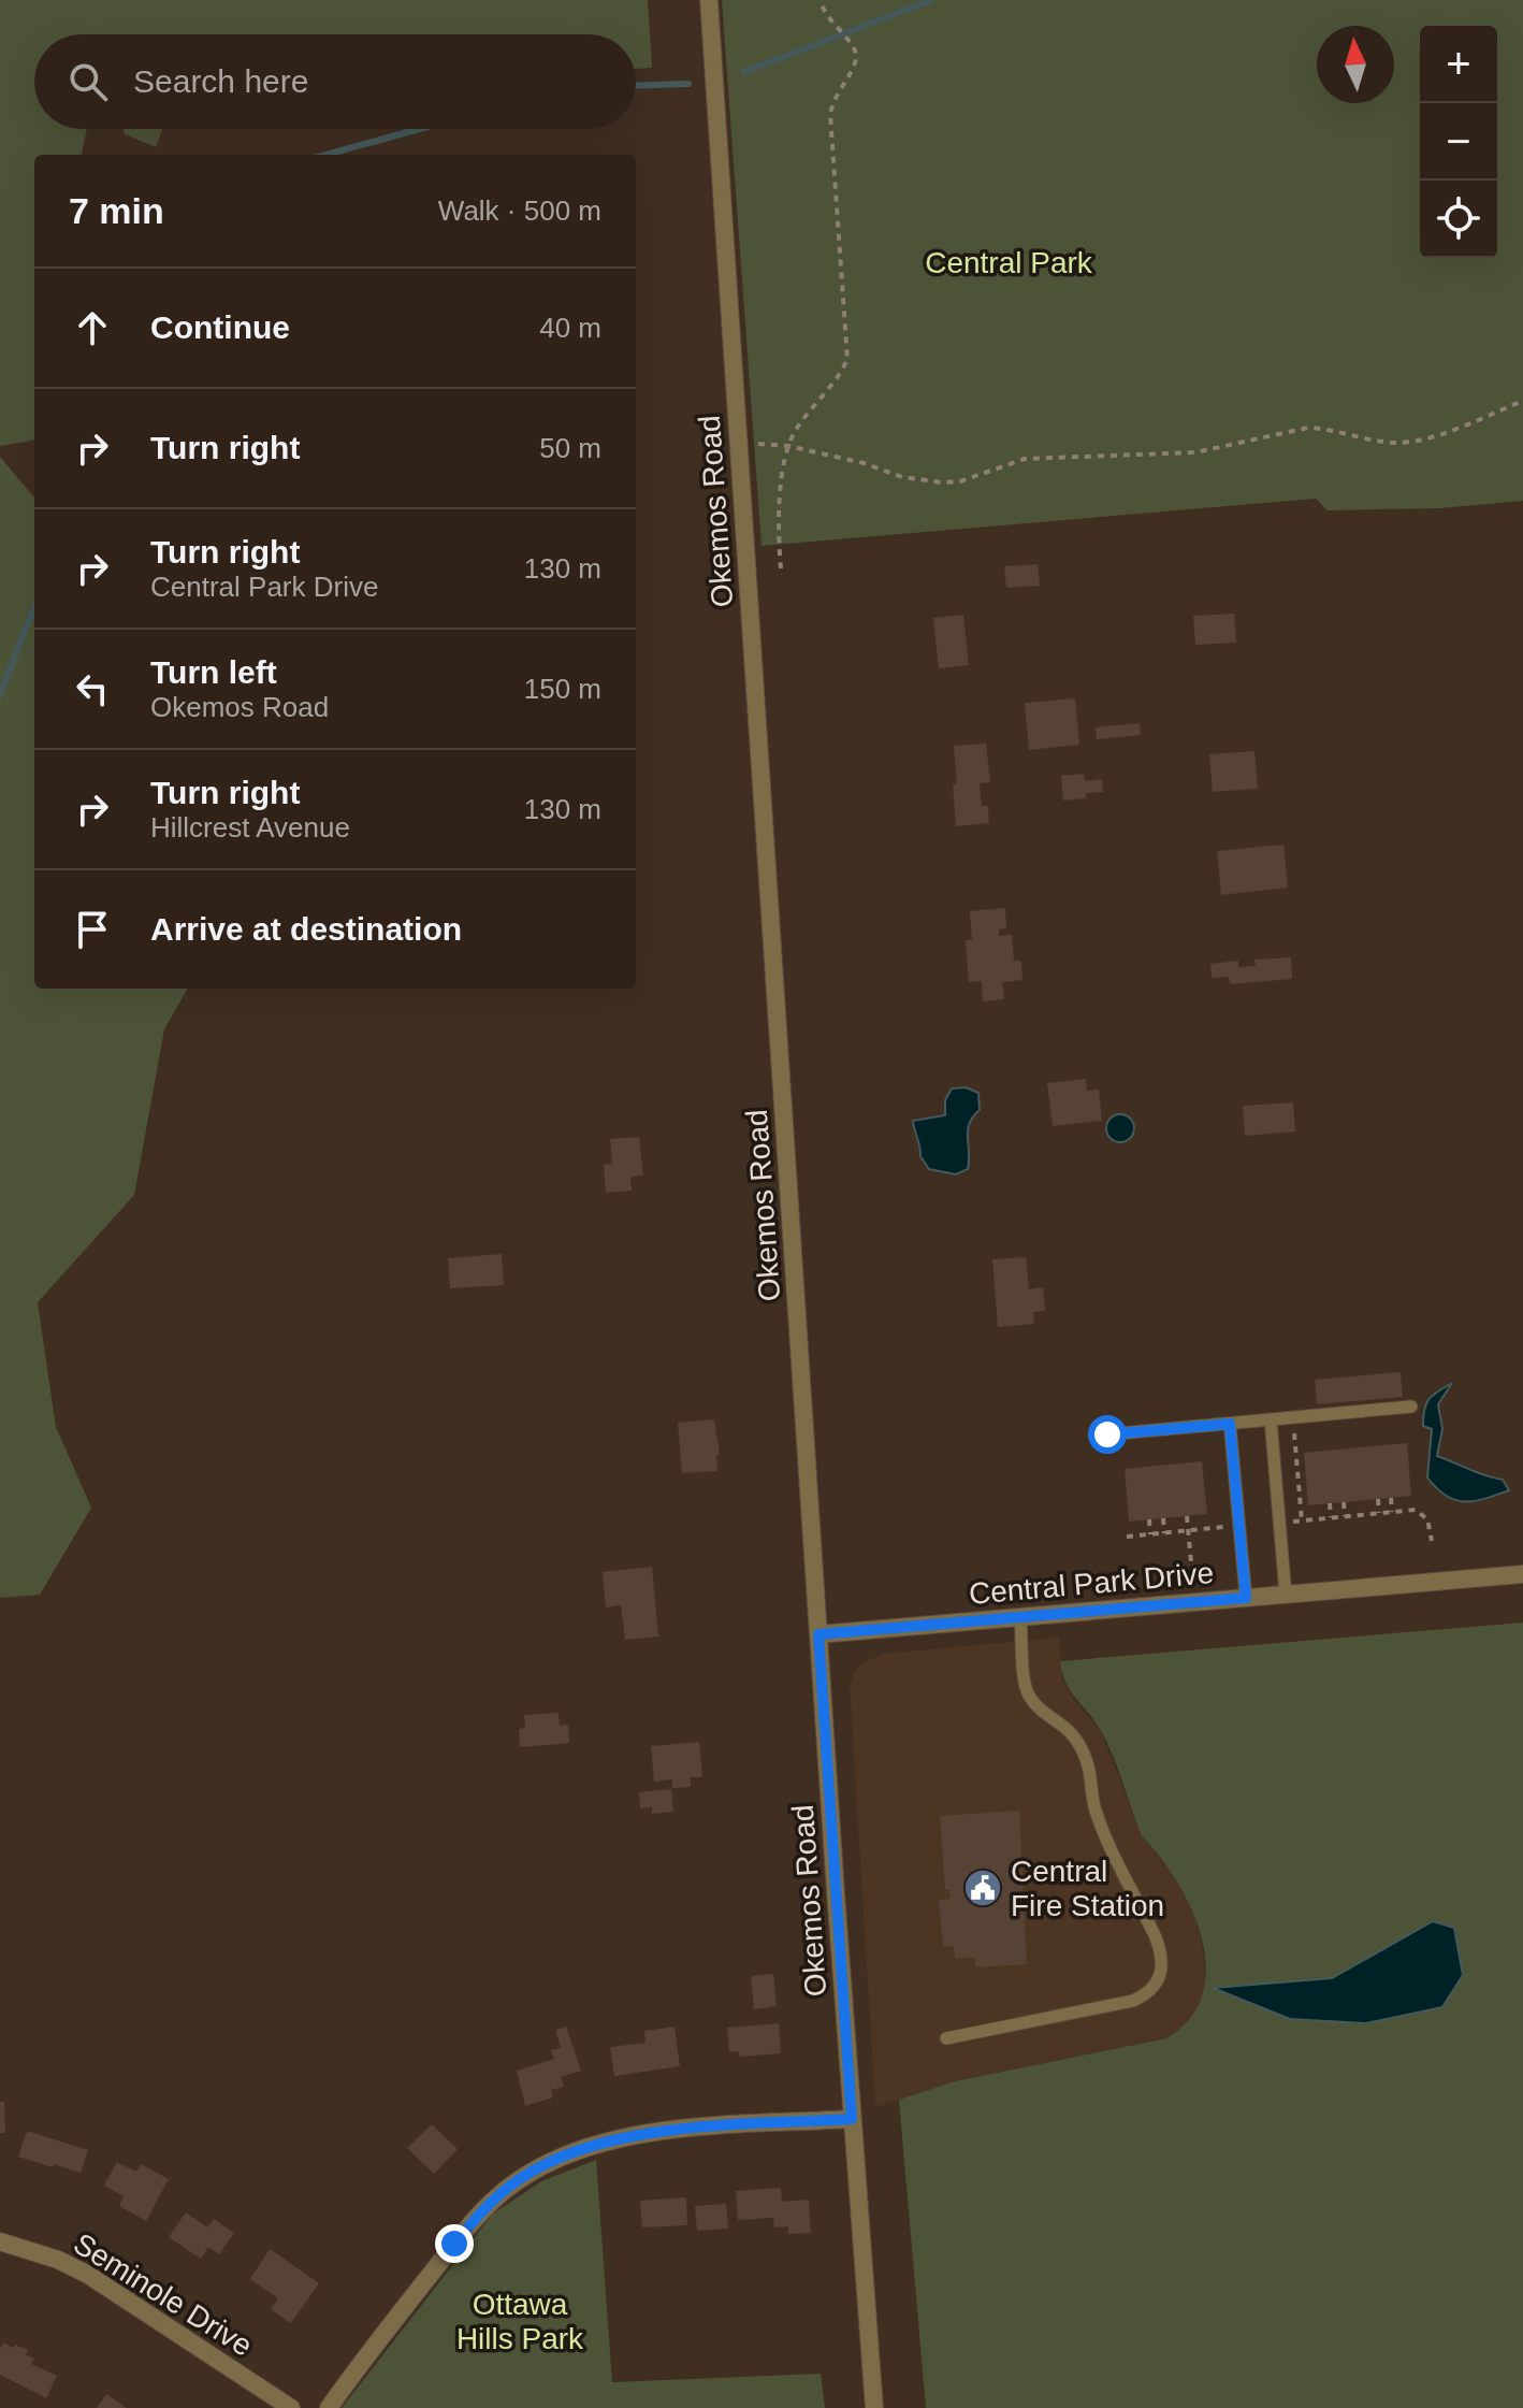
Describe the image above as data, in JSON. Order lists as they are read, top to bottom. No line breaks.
{"streets":{"street":["Okemos Road","Central Park Drive","Seminole Drive"]},"crossings":[["Okemos Road","Central Park Drive"]],"parks":["Central Park","Ottawa Hills Park"],"places":{"public building":["Central Fire Station"]},"north":"top","page":{"map_buttons":["+","−"],"search":"Search here","heading":["7 min","Walk · 500 m"],"list":[["Continue","40 m"],["Turn right","50 m"],["Turn right","Central Park Drive","130 m"],["Turn left","Okemos Road","150 m"],["Turn right","Hillcrest Avenue","130 m"],"Arrive at destination"]}}
